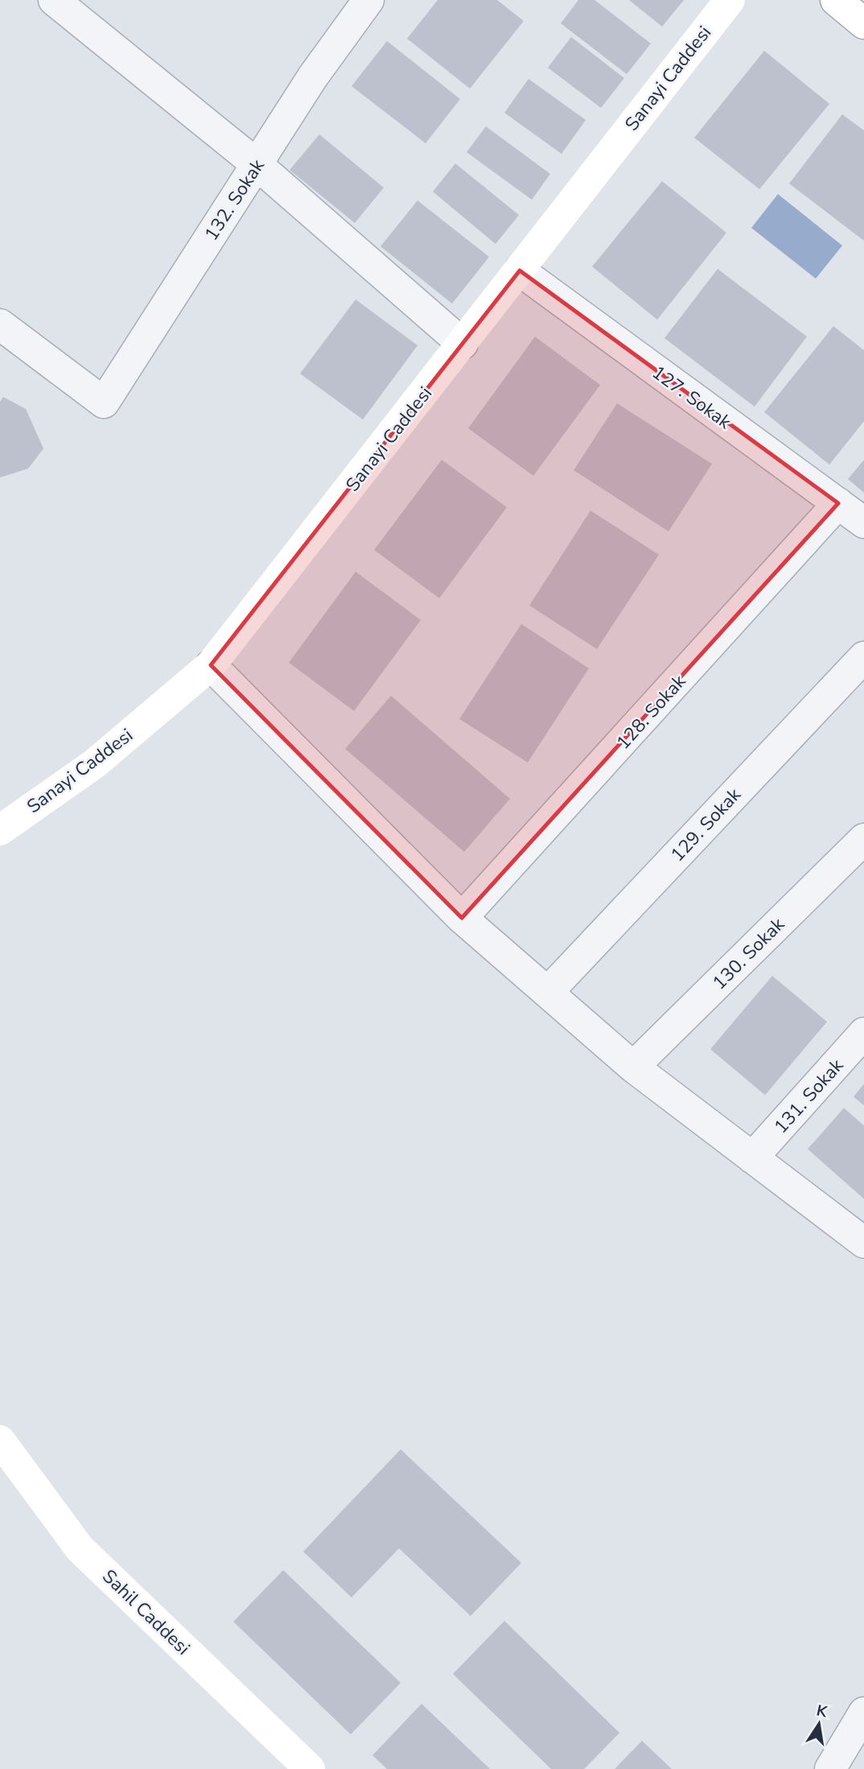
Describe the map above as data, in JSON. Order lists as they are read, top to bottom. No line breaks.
{"streets":{"street":["Sanayi Caddesi","132. Sokak","127. Sokak","128. Sokak","129. Sokak","130. Sokak","131. Sokak","Sahil Caddesi"]},"crossings":[["Sanayi Caddesi","127. Sokak"],["127. Sokak","128. Sokak"]],"north":"top"}
